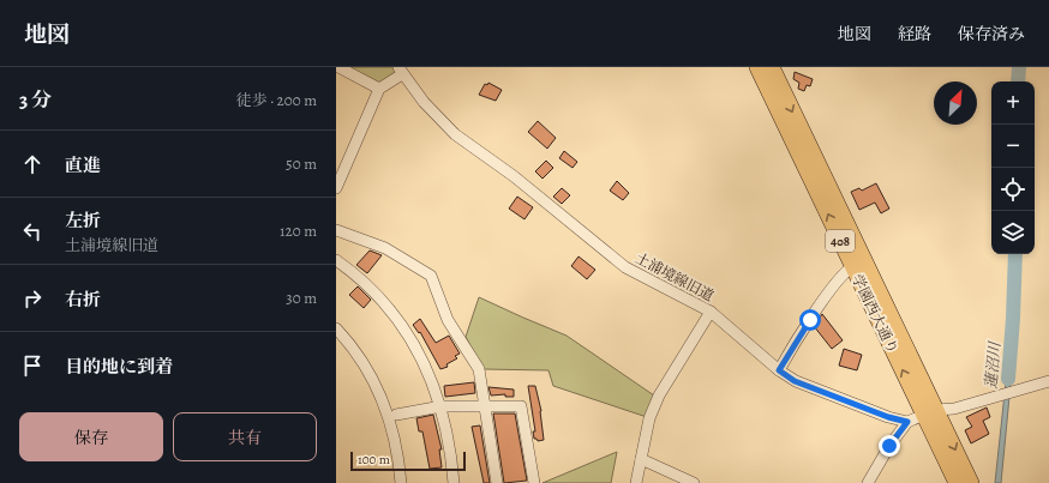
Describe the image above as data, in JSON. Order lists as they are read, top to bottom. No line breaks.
{"streets":{"highway":["408","学園西大通り"],"street":["土浦境線旧道"]},"water":["蓮沼川"],"scale_bar":"100 m","north":"top right","page":{"header":"地図","nav":["地図","経路","保存済み"],"heading":["3 分","徒歩 · 200 m"],"map_buttons":["+","−"],"list":[["直進","50 m"],["左折","土浦境線旧道","120 m"],["右折","30 m"],"目的地に到着"],"buttons":["保存","共有"],"scale":"100 m"}}
